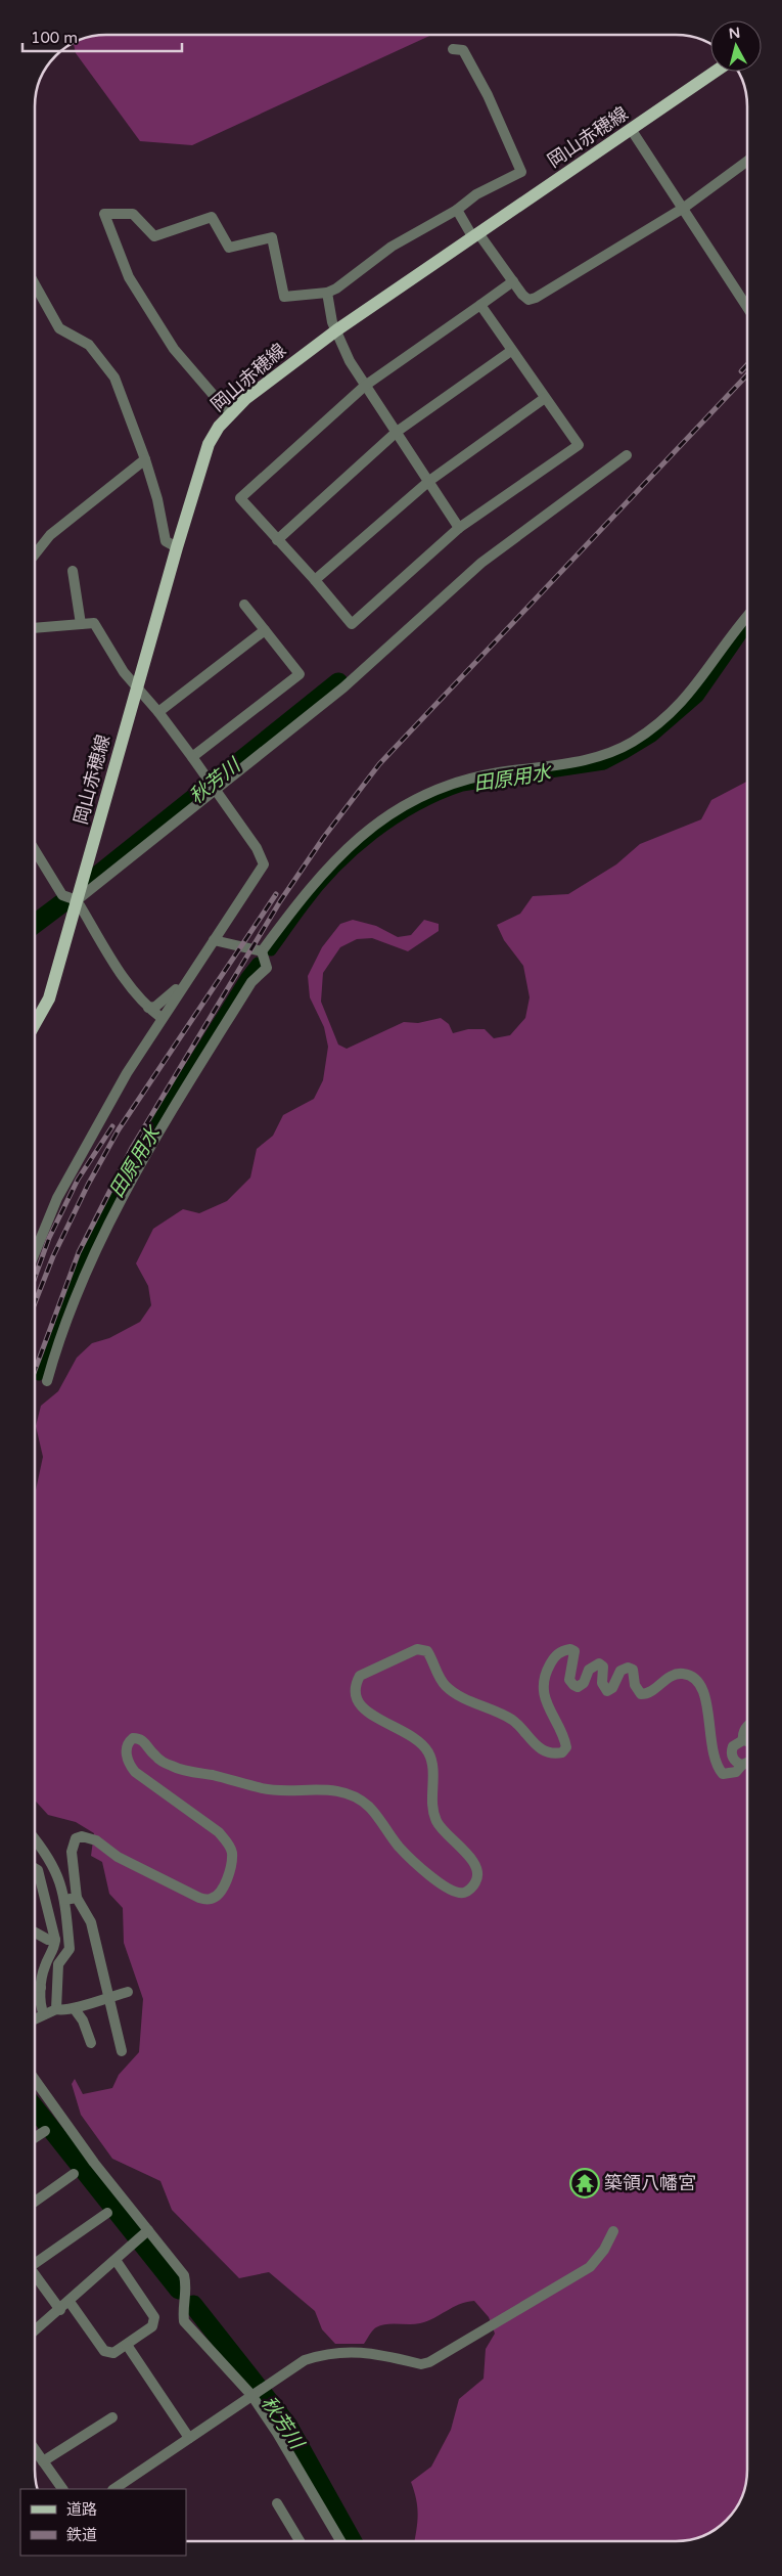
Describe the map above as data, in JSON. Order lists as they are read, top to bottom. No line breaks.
{"streets":{"main road":["岡山赤穂線"]},"water":["田原用水","秋芳川"],"places":{"temple":["築領八幡宮"]},"legend":["道路","鉄道"],"scale_bar":"100 m","north":"top"}
